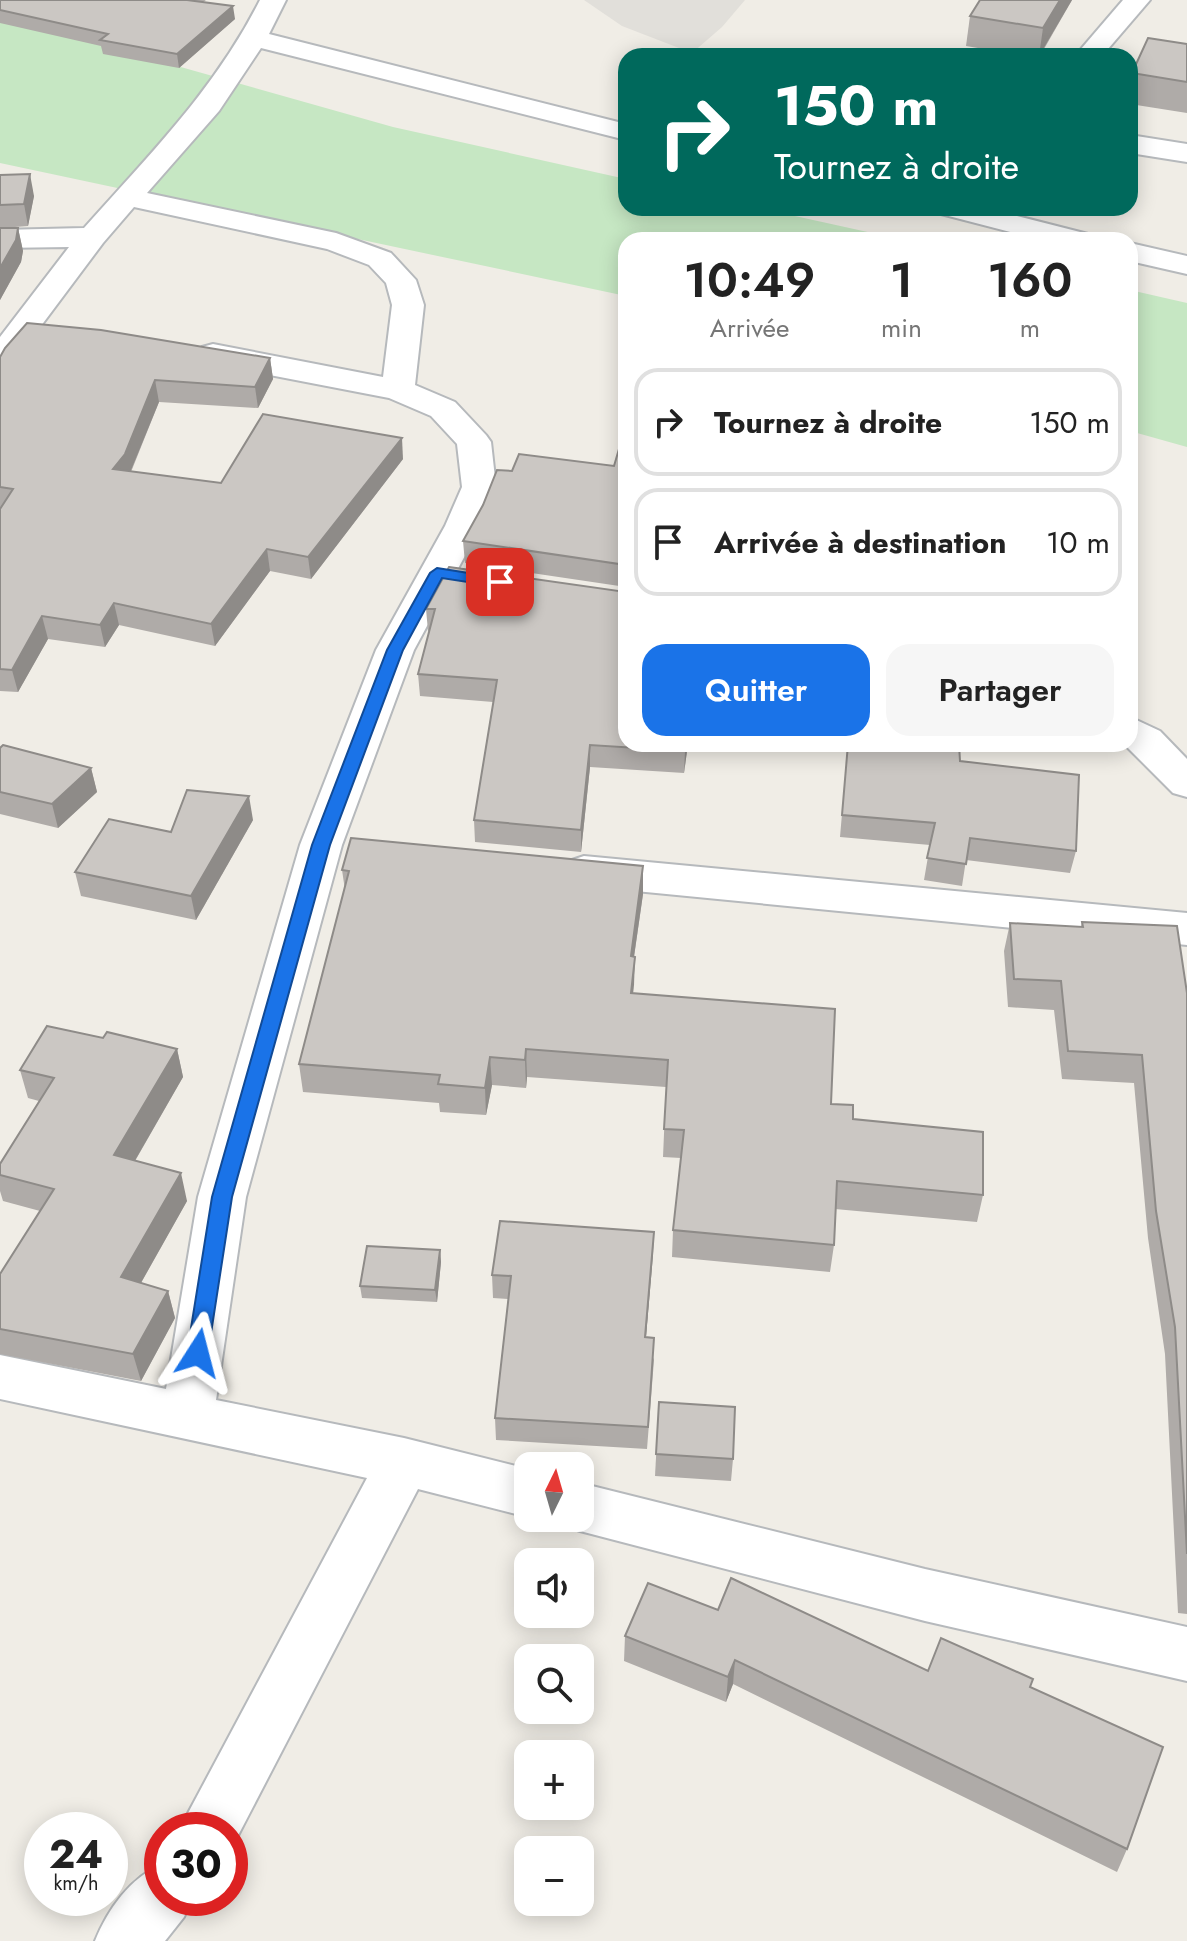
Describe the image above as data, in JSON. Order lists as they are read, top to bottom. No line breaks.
{"north":"top","page":{"turn":["150 m","Tournez à droite"],"eta":["10:49","Arrivée","1","min","160","m"],"list":[{"name":"Tournez à droite","value":"150 m"},{"name":"Arrivée à destination","value":"10 m"}],"buttons":["Quitter","Partager"],"map_buttons":["+","−"],"speed":"24 km/h","limit":"30"}}
